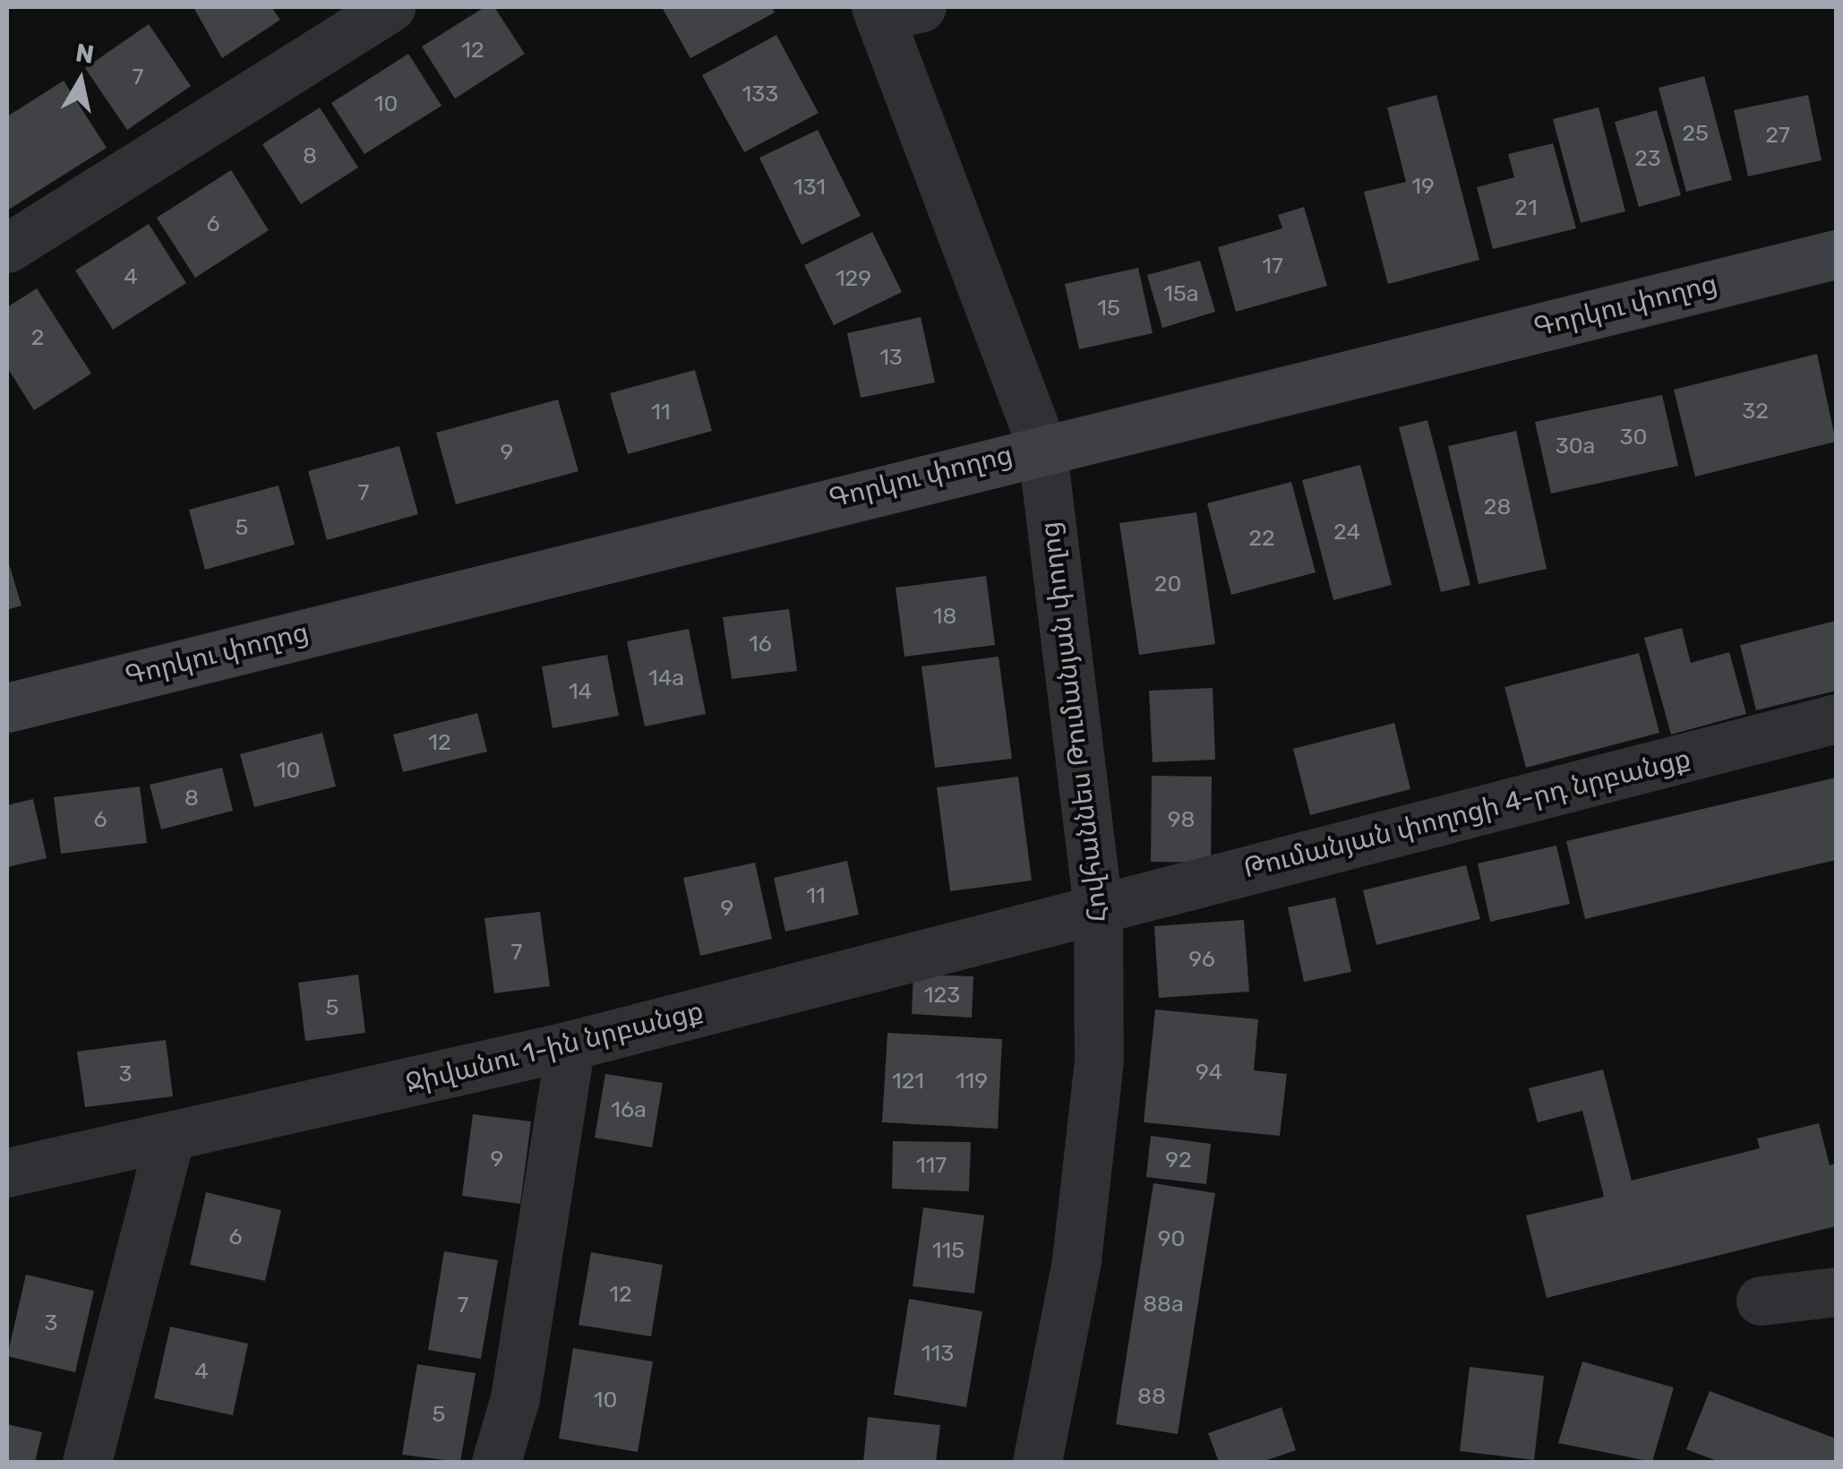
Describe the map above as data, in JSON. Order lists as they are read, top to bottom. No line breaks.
{"streets":{"street":["Գորկու փողոց","Հովհաննես Թումանյան փողոց","Թումանյան փողոցի 4-րդ նրբանցք","Ջիվանու 1-ին նրբանցք"]},"crossings":[["Գորկու փողոց","Հովհաննես Թումանյան փողոց"],["Հովհաննես Թումանյան փողոց","Թումանյան փողոցի 4-րդ նրբանցք"],["Հովհաննես Թումանյան փողոց","Ջիվանու 1-ին նրբանցք"],["Թումանյան փողոցի 4-րդ նրբանցք","Ջիվանու 1-ին նրբանցք"]],"house_numbers":["12","7","133","10","25","27","8","23","19","131","21","6","17","4","129","15а","15","2","13","32","11","30","30a","9","7","28","5","24","22","20","18","16","14a","14","12","10","8","6","98","11","9","7","96","123","5","94","3","121","119","16a","9","92","117","6","90","115","12","88а","7","3","113","4","88","10","5"],"north":"top"}
